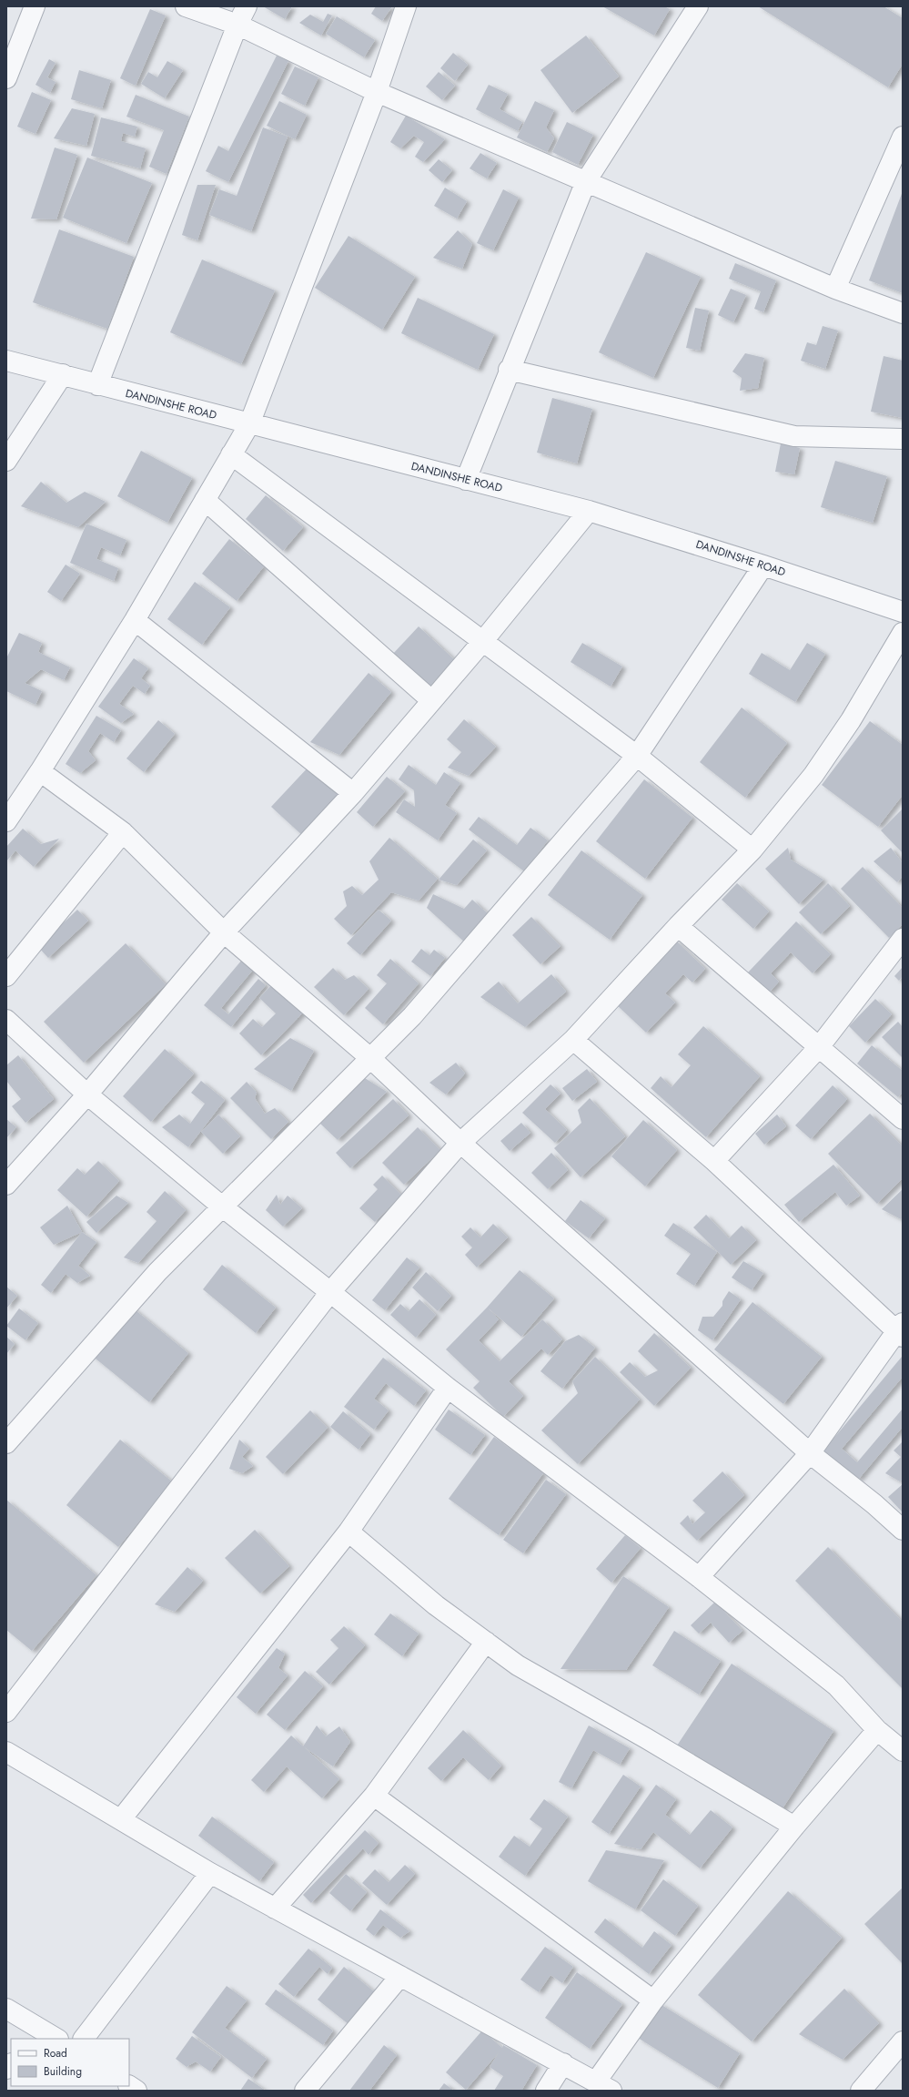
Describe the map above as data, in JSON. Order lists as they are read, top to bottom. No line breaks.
{"streets":{"street":["DANDINSHE ROAD"]},"legend":["Road","Building"]}
